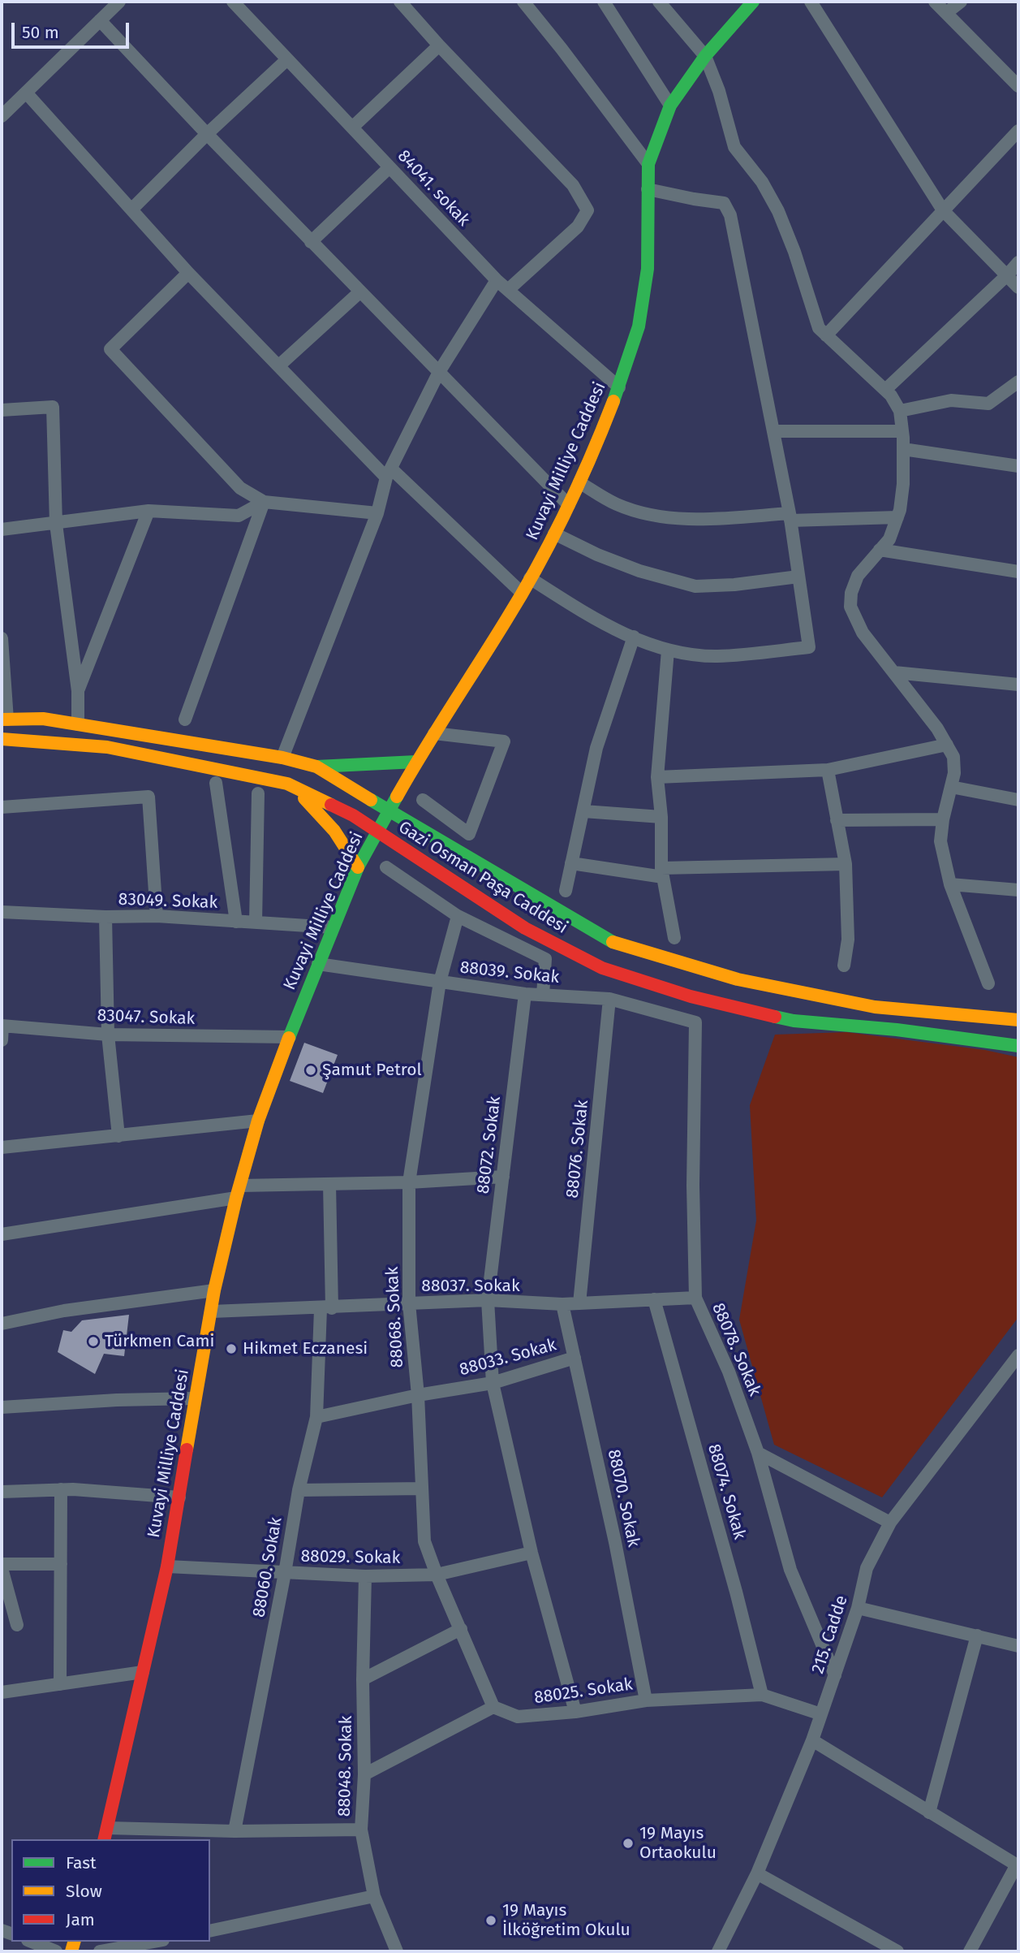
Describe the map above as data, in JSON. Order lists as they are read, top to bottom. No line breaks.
{"streets":{"main road":["Kuvayi Milliye Caddesi","Gazi Osman Paşa Caddesi"],"street":["84041. sokak","83049. Sokak","88039. Sokak","83047. Sokak","88072. Sokak","88076. Sokak","88037. Sokak","88068. Sokak","88078. Sokak","88033. Sokak","88074. Sokak","88070. Sokak","88029. Sokak","88060. Sokak","215. Cadde","88025. Sokak","88048. Sokak"]},"crossings":[["84041. sokak","Kuvayi Milliye Caddesi"],["Kuvayi Milliye Caddesi","Gazi Osman Paşa Caddesi"],["Kuvayi Milliye Caddesi","83049. Sokak"],["Kuvayi Milliye Caddesi","88039. Sokak"],["Kuvayi Milliye Caddesi","83047. Sokak"],["Kuvayi Milliye Caddesi","88037. Sokak"],["Kuvayi Milliye Caddesi","88029. Sokak"],["88039. Sokak","88072. Sokak"],["88039. Sokak","88076. Sokak"],["88039. Sokak","88068. Sokak"],["88039. Sokak","88078. Sokak"],["88072. Sokak","88037. Sokak"],["88076. Sokak","88037. Sokak"],["88037. Sokak","88068. Sokak"],["88037. Sokak","88078. Sokak"],["88037. Sokak","88074. Sokak"],["88037. Sokak","88070. Sokak"],["88037. Sokak","88060. Sokak"],["88068. Sokak","88033. Sokak"],["88068. Sokak","88029. Sokak"],["88068. Sokak","88025. Sokak"],["88078. Sokak","215. Cadde"],["88033. Sokak","88070. Sokak"],["88033. Sokak","88060. Sokak"],["88074. Sokak","88025. Sokak"],["88070. Sokak","88025. Sokak"],["88029. Sokak","88060. Sokak"],["88029. Sokak","88048. Sokak"],["215. Cadde","88025. Sokak"]],"places":["Şamut Petrol","Türkmen Cami","Hikmet Eczanesi","19 Mayıs Ortaokulu","19 Mayıs İlköğretim Okulu"],"legend":["Fast","Slow","Jam"],"scale_bar":"50 m"}
